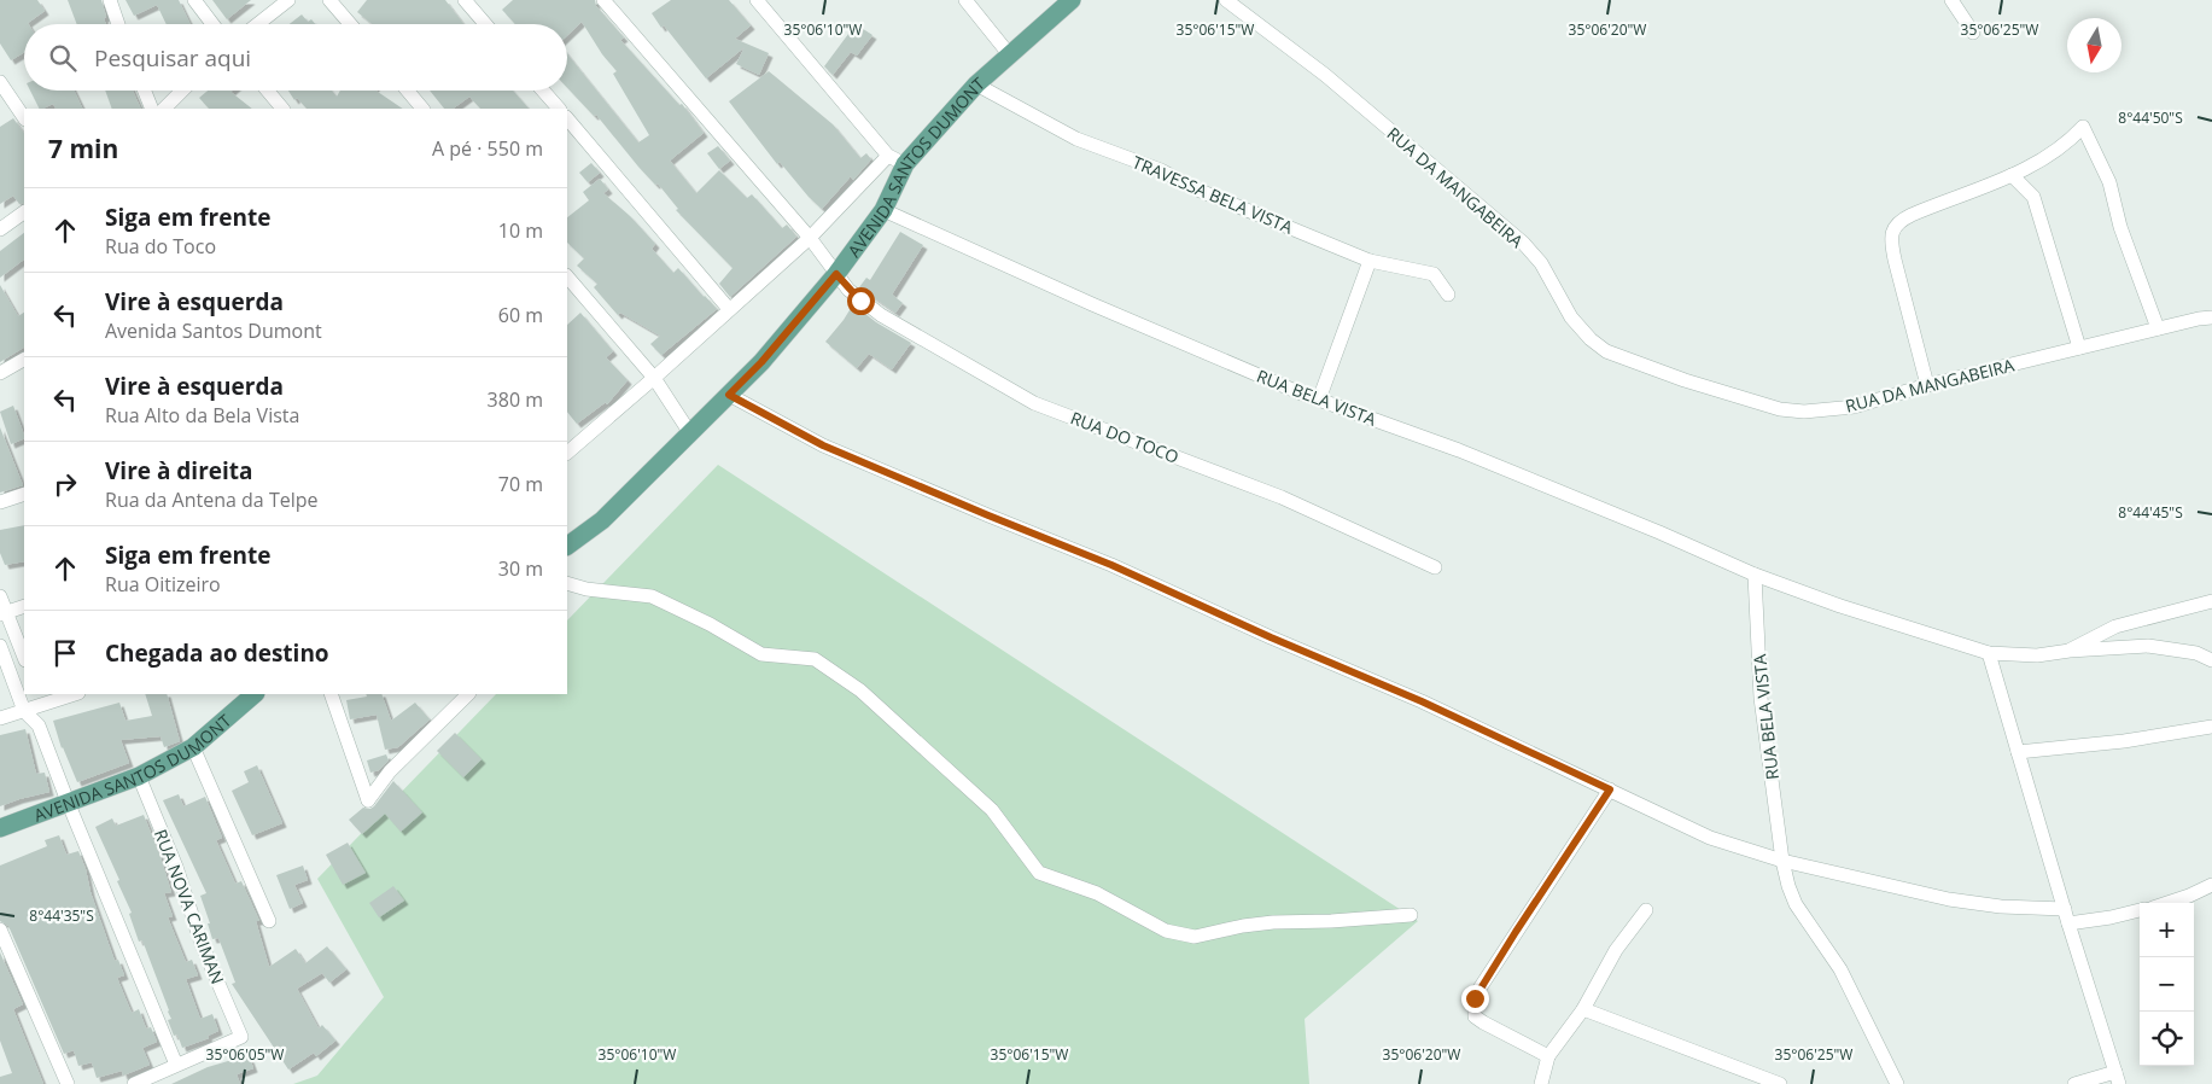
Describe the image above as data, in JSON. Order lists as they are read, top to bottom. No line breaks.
{"streets":{"main road":["AVENIDA SANTOS DUMONT"],"street":["RUA DA MANGABEIRA","TRAVESSA BELA VISTA","RUA BELA VISTA","RUA DO TOCO","RUA NOVA CARIMAN"]},"crossings":[["AVENIDA SANTOS DUMONT","TRAVESSA BELA VISTA"],["AVENIDA SANTOS DUMONT","RUA BELA VISTA"],["AVENIDA SANTOS DUMONT","RUA DO TOCO"],["AVENIDA SANTOS DUMONT","RUA NOVA CARIMAN"]],"north":"bottom","page":{"search":"Pesquisar aqui","heading":["7 min","A pé · 550 m"],"list":[["Siga em frente","Rua do Toco","10 m"],["Vire à esquerda","Avenida Santos Dumont","60 m"],["Vire à esquerda","Rua Alto da Bela Vista","380 m"],["Vire à direita","Rua da Antena da Telpe","70 m"],["Siga em frente","Rua Oitizeiro","30 m"],"Chegada ao destino"],"map_buttons":["+","−"]},"coordinates":["35°06'10\"W","35°06'15\"W","35°06'20\"W","35°06'25\"W","8°44'50\"S","8°44'45\"S","8°44'35\"S","35°06'05\"W"]}
